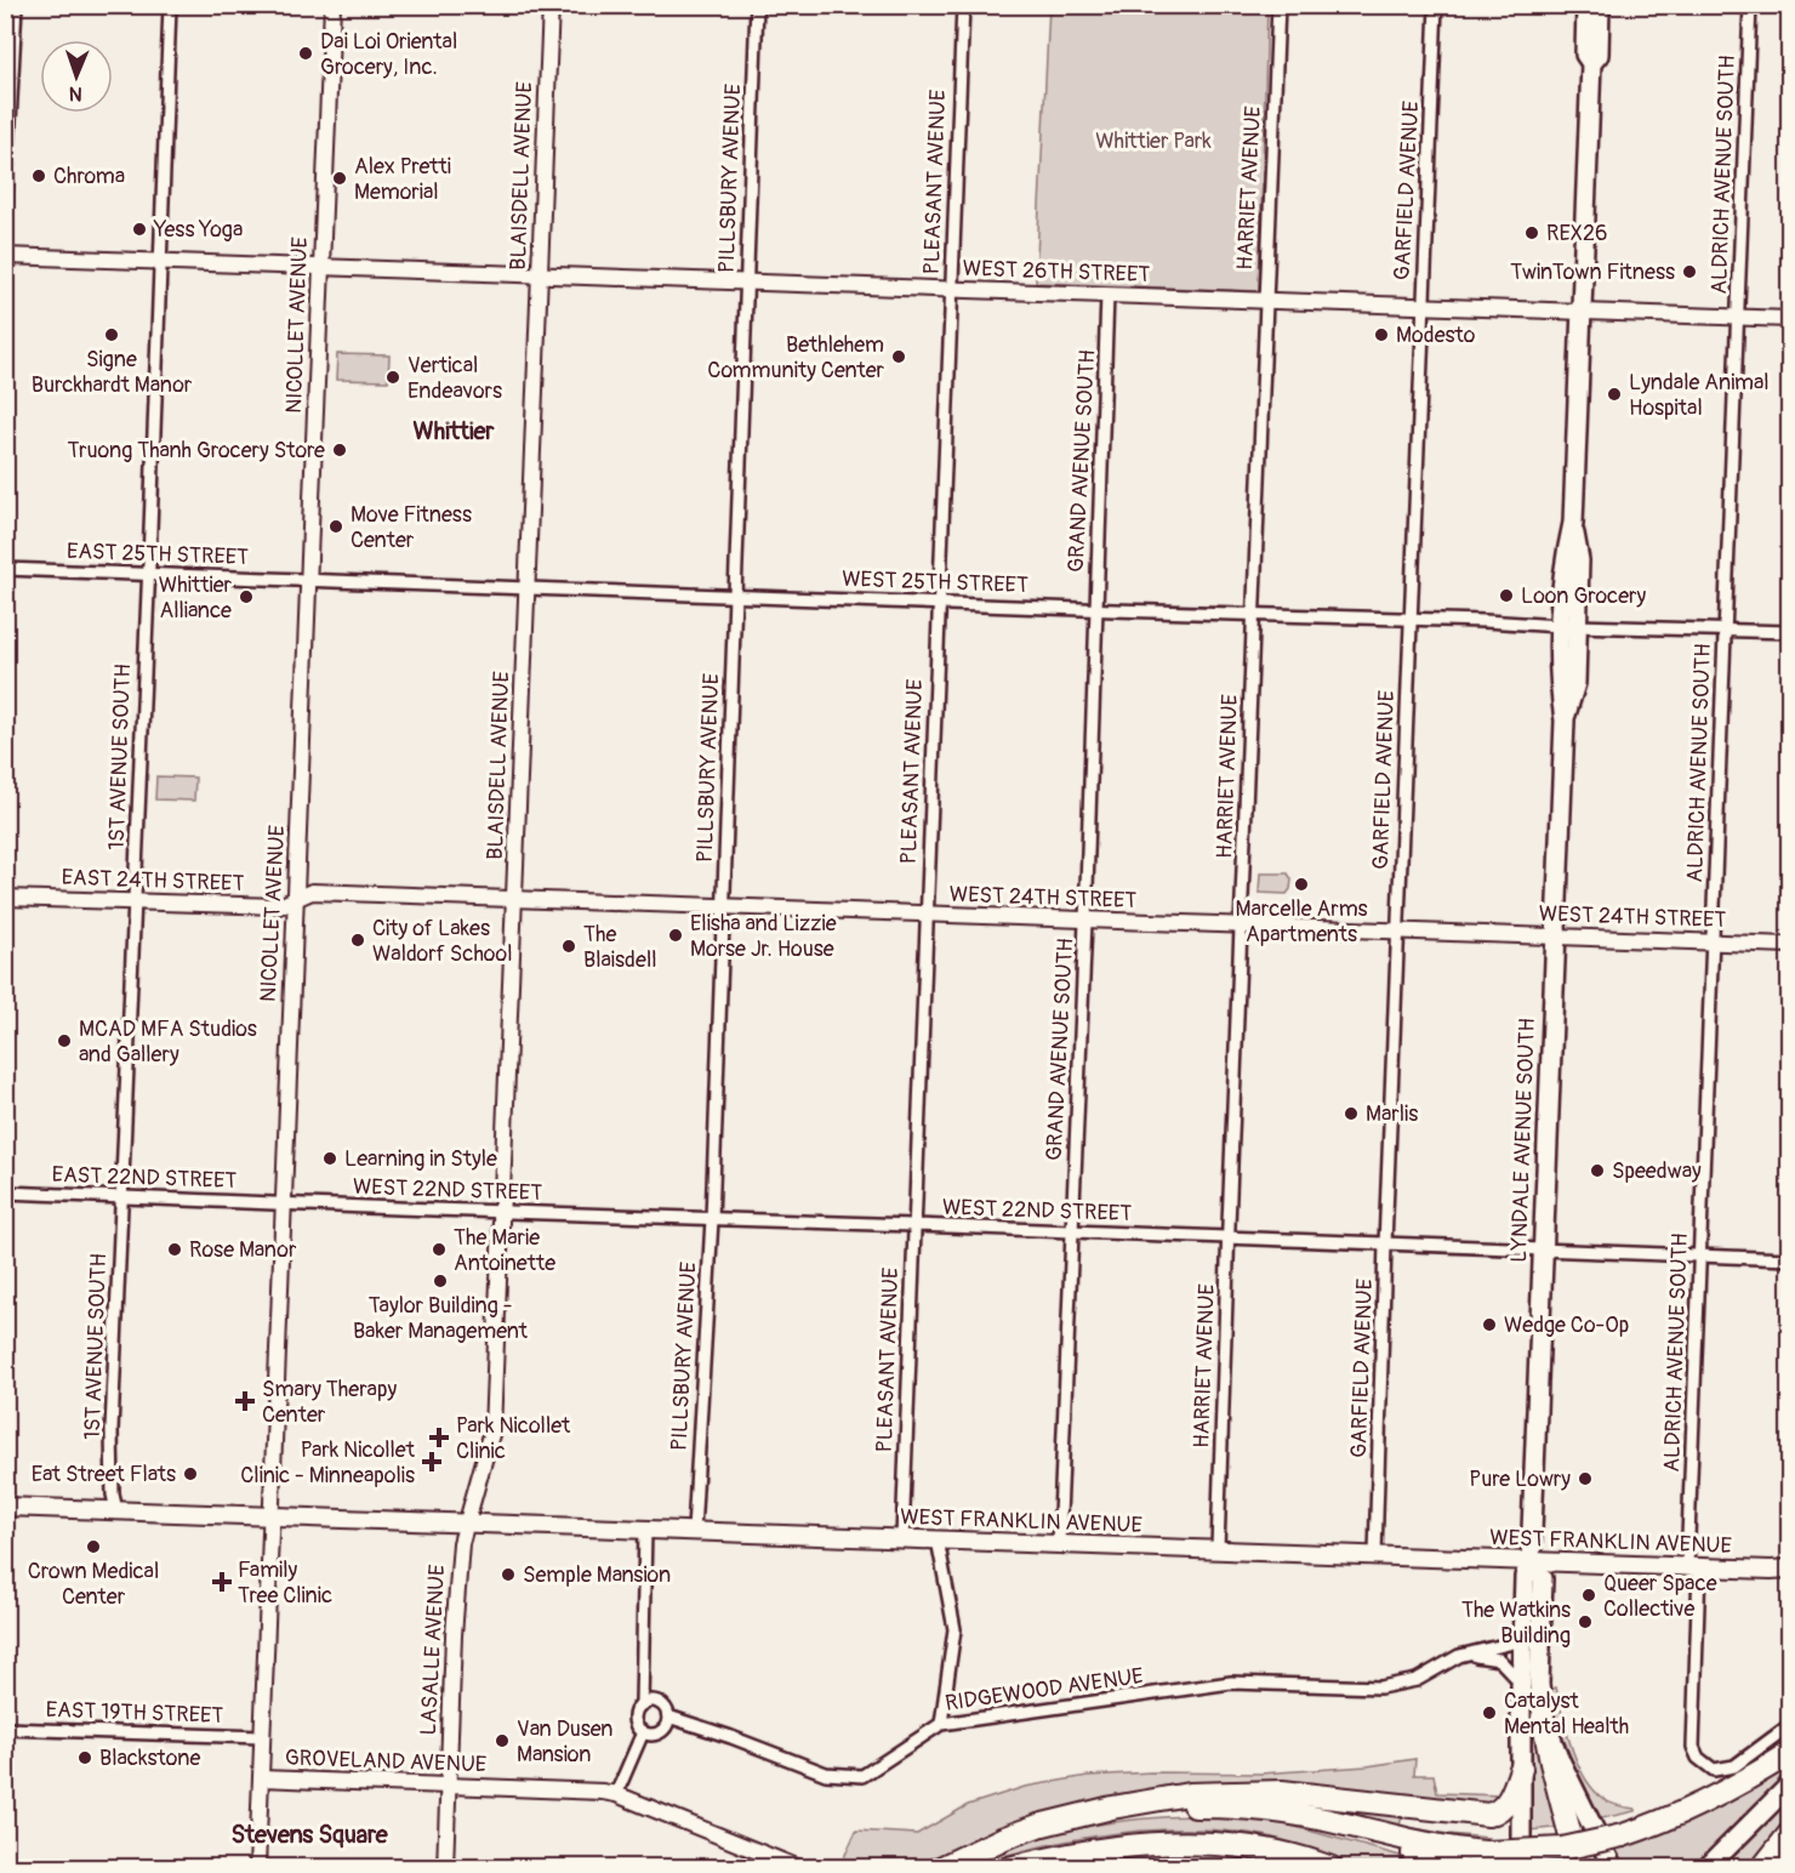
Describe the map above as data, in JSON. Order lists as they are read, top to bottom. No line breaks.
{"streets":{"main road":["LYNDALE AVENUE SOUTH","WEST FRANKLIN AVENUE"],"street":["ALDRICH AVENUE SOUTH","BLAISDELL AVENUE","PILLSBURY AVENUE","PLEASANT AVENUE","HARRIET AVENUE","GARFIELD AVENUE","WEST 26TH STREET","NICOLLET AVENUE","GRAND AVENUE SOUTH","EAST 25TH STREET","WEST 25TH STREET","1ST AVENUE SOUTH","EAST 24TH STREET","WEST 24TH STREET","EAST 22ND STREET","WEST 22ND STREET","LASALLE AVENUE","RIDGEWOOD AVENUE","EAST 19TH STREET","GROVELAND AVENUE"]},"crossings":[["ALDRICH AVENUE SOUTH","WEST 26TH STREET"],["ALDRICH AVENUE SOUTH","WEST 25TH STREET"],["ALDRICH AVENUE SOUTH","WEST 24TH STREET"],["ALDRICH AVENUE SOUTH","WEST 22ND STREET"],["ALDRICH AVENUE SOUTH","WEST FRANKLIN AVENUE"],["BLAISDELL AVENUE","WEST 26TH STREET"],["BLAISDELL AVENUE","WEST 25TH STREET"],["BLAISDELL AVENUE","WEST 24TH STREET"],["BLAISDELL AVENUE","WEST 22ND STREET"],["BLAISDELL AVENUE","WEST FRANKLIN AVENUE"],["BLAISDELL AVENUE","LASALLE AVENUE"],["PILLSBURY AVENUE","WEST 26TH STREET"],["PILLSBURY AVENUE","WEST 25TH STREET"],["PILLSBURY AVENUE","WEST 24TH STREET"],["PILLSBURY AVENUE","WEST 22ND STREET"],["PILLSBURY AVENUE","WEST FRANKLIN AVENUE"],["PLEASANT AVENUE","WEST 26TH STREET"],["PLEASANT AVENUE","WEST 25TH STREET"],["PLEASANT AVENUE","WEST 24TH STREET"],["PLEASANT AVENUE","WEST 22ND STREET"],["PLEASANT AVENUE","WEST FRANKLIN AVENUE"],["HARRIET AVENUE","WEST 26TH STREET"],["HARRIET AVENUE","WEST 25TH STREET"],["HARRIET AVENUE","WEST 24TH STREET"],["HARRIET AVENUE","WEST 22ND STREET"],["HARRIET AVENUE","WEST FRANKLIN AVENUE"],["GARFIELD AVENUE","WEST 26TH STREET"],["GARFIELD AVENUE","WEST 25TH STREET"],["GARFIELD AVENUE","WEST 24TH STREET"],["GARFIELD AVENUE","WEST 22ND STREET"],["GARFIELD AVENUE","WEST FRANKLIN AVENUE"],["WEST 26TH STREET","NICOLLET AVENUE"],["WEST 26TH STREET","GRAND AVENUE SOUTH"],["WEST 26TH STREET","1ST AVENUE SOUTH"],["WEST 26TH STREET","LYNDALE AVENUE SOUTH"],["NICOLLET AVENUE","EAST 25TH STREET"],["NICOLLET AVENUE","WEST 25TH STREET"],["NICOLLET AVENUE","EAST 24TH STREET"],["NICOLLET AVENUE","WEST 24TH STREET"],["NICOLLET AVENUE","EAST 22ND STREET"],["NICOLLET AVENUE","WEST 22ND STREET"],["NICOLLET AVENUE","WEST FRANKLIN AVENUE"],["NICOLLET AVENUE","EAST 19TH STREET"],["NICOLLET AVENUE","GROVELAND AVENUE"],["GRAND AVENUE SOUTH","WEST 25TH STREET"],["GRAND AVENUE SOUTH","WEST 24TH STREET"],["GRAND AVENUE SOUTH","WEST 22ND STREET"],["GRAND AVENUE SOUTH","WEST FRANKLIN AVENUE"],["EAST 25TH STREET","WEST 25TH STREET"],["EAST 25TH STREET","1ST AVENUE SOUTH"],["WEST 25TH STREET","LYNDALE AVENUE SOUTH"],["1ST AVENUE SOUTH","EAST 24TH STREET"],["1ST AVENUE SOUTH","EAST 22ND STREET"],["1ST AVENUE SOUTH","WEST FRANKLIN AVENUE"],["EAST 24TH STREET","WEST 24TH STREET"],["WEST 24TH STREET","LYNDALE AVENUE SOUTH"],["LYNDALE AVENUE SOUTH","WEST 22ND STREET"],["LYNDALE AVENUE SOUTH","WEST FRANKLIN AVENUE"],["EAST 22ND STREET","WEST 22ND STREET"],["WEST FRANKLIN AVENUE","LASALLE AVENUE"],["LASALLE AVENUE","GROVELAND AVENUE"]],"districts":["Whittier","Stevens Square"],"parks":["Whittier Park"],"places":{"other":["Dai Loi Oriental Grocery, Inc.","Chroma","Alex Pretti Memorial","Yess Yoga","REX26","TwinTown Fitness","Signe Burckhardt Manor","Modesto","Bethlehem Community Center","Vertical Endeavors","Lyndale Animal Hospital","Truong Thanh Grocery Store","Move Fitness Center","Loon Grocery","Whittier Alliance","Marcelle Arms Apartments","Elisha and Lizzie Morse Jr. House","City of Lakes Waldorf School","The Blaisdell","MCAD MFA Studios and Gallery","Marlis","Learning in Style","Speedway","Rose Manor","The Marie Antoinette","Taylor Building - Baker Management","Wedge Co-Op","Eat Street Flats","Pure Lowry","Crown Medical Center","Semple Mansion","Queer Space Collective","The Watkins Building","Catalyst Mental Health","Van Dusen Mansion","Blackstone"],"health":["Smary Therapy Center","Park Nicollet Clinic","Park Nicollet Clinic - Minneapolis","Family Tree Clinic"]},"north":"bottom"}
